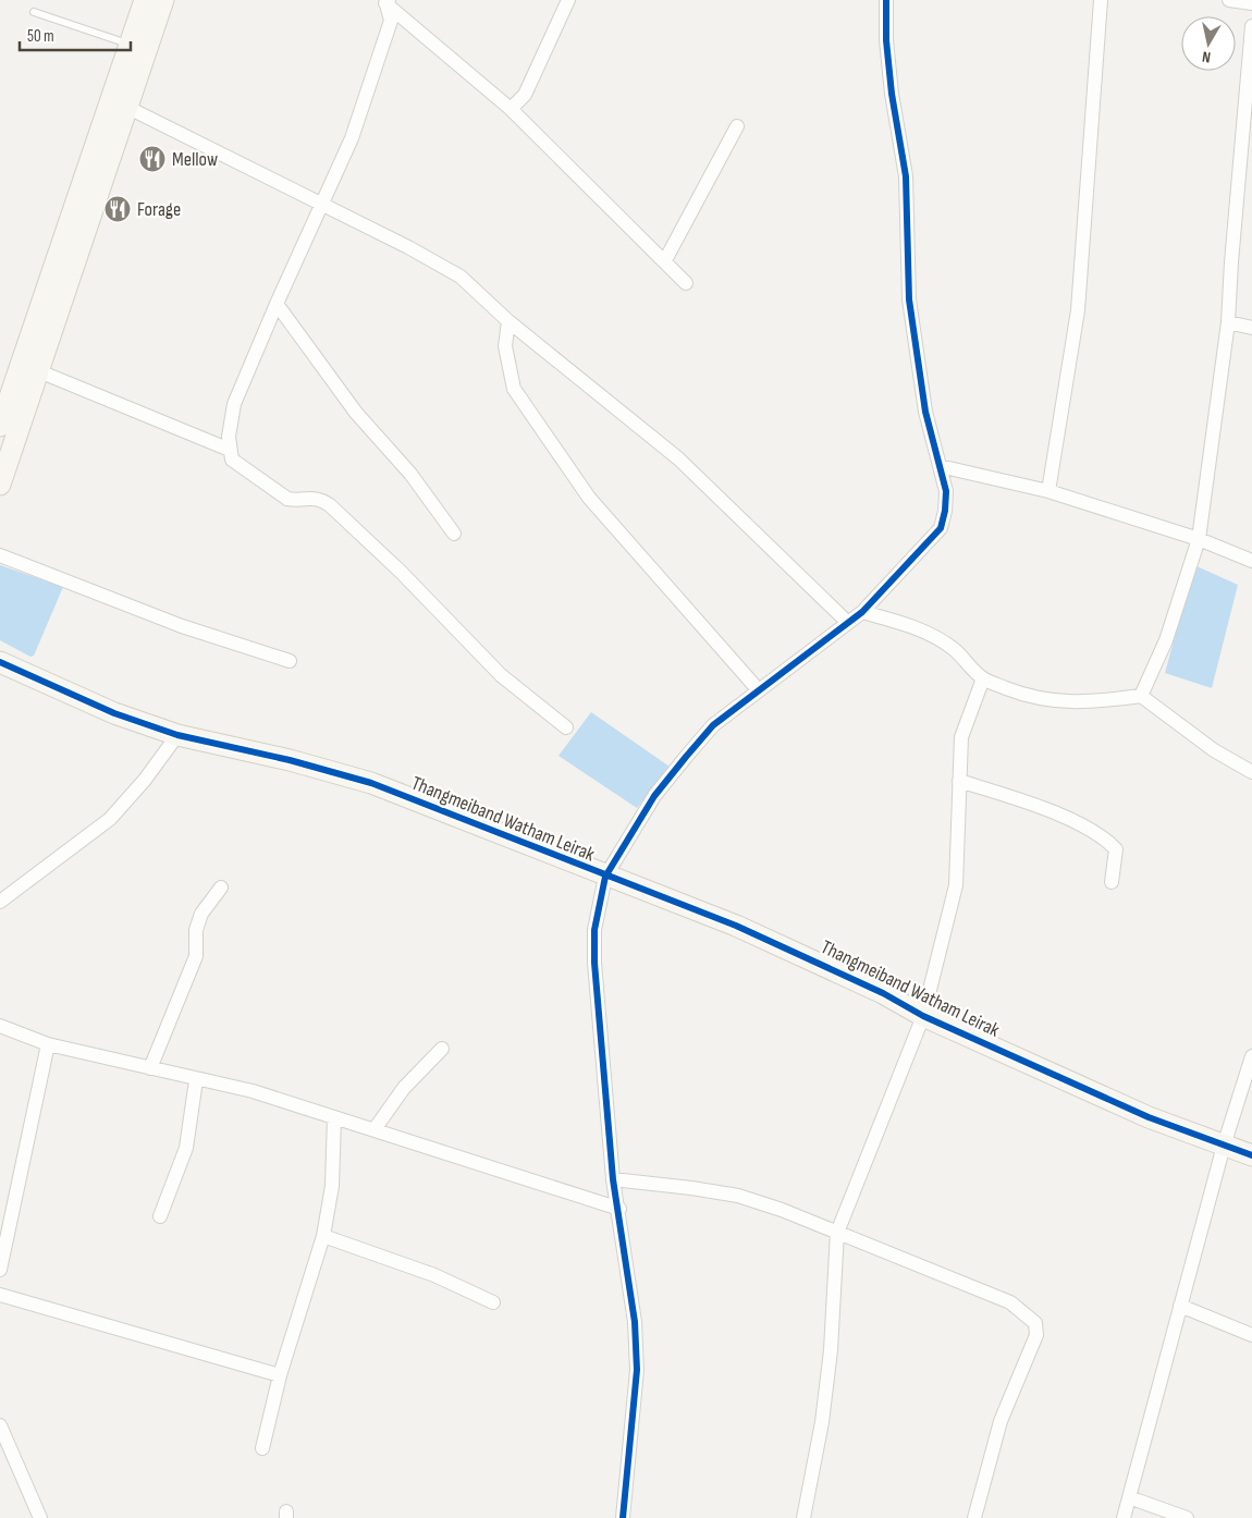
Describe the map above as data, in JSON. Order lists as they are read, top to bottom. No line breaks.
{"streets":{"street":["Thangmeiband Watham Leirak"]},"places":{"restaurant":["Mellow","Forage"]},"scale_bar":"50 m","north":"bottom"}
